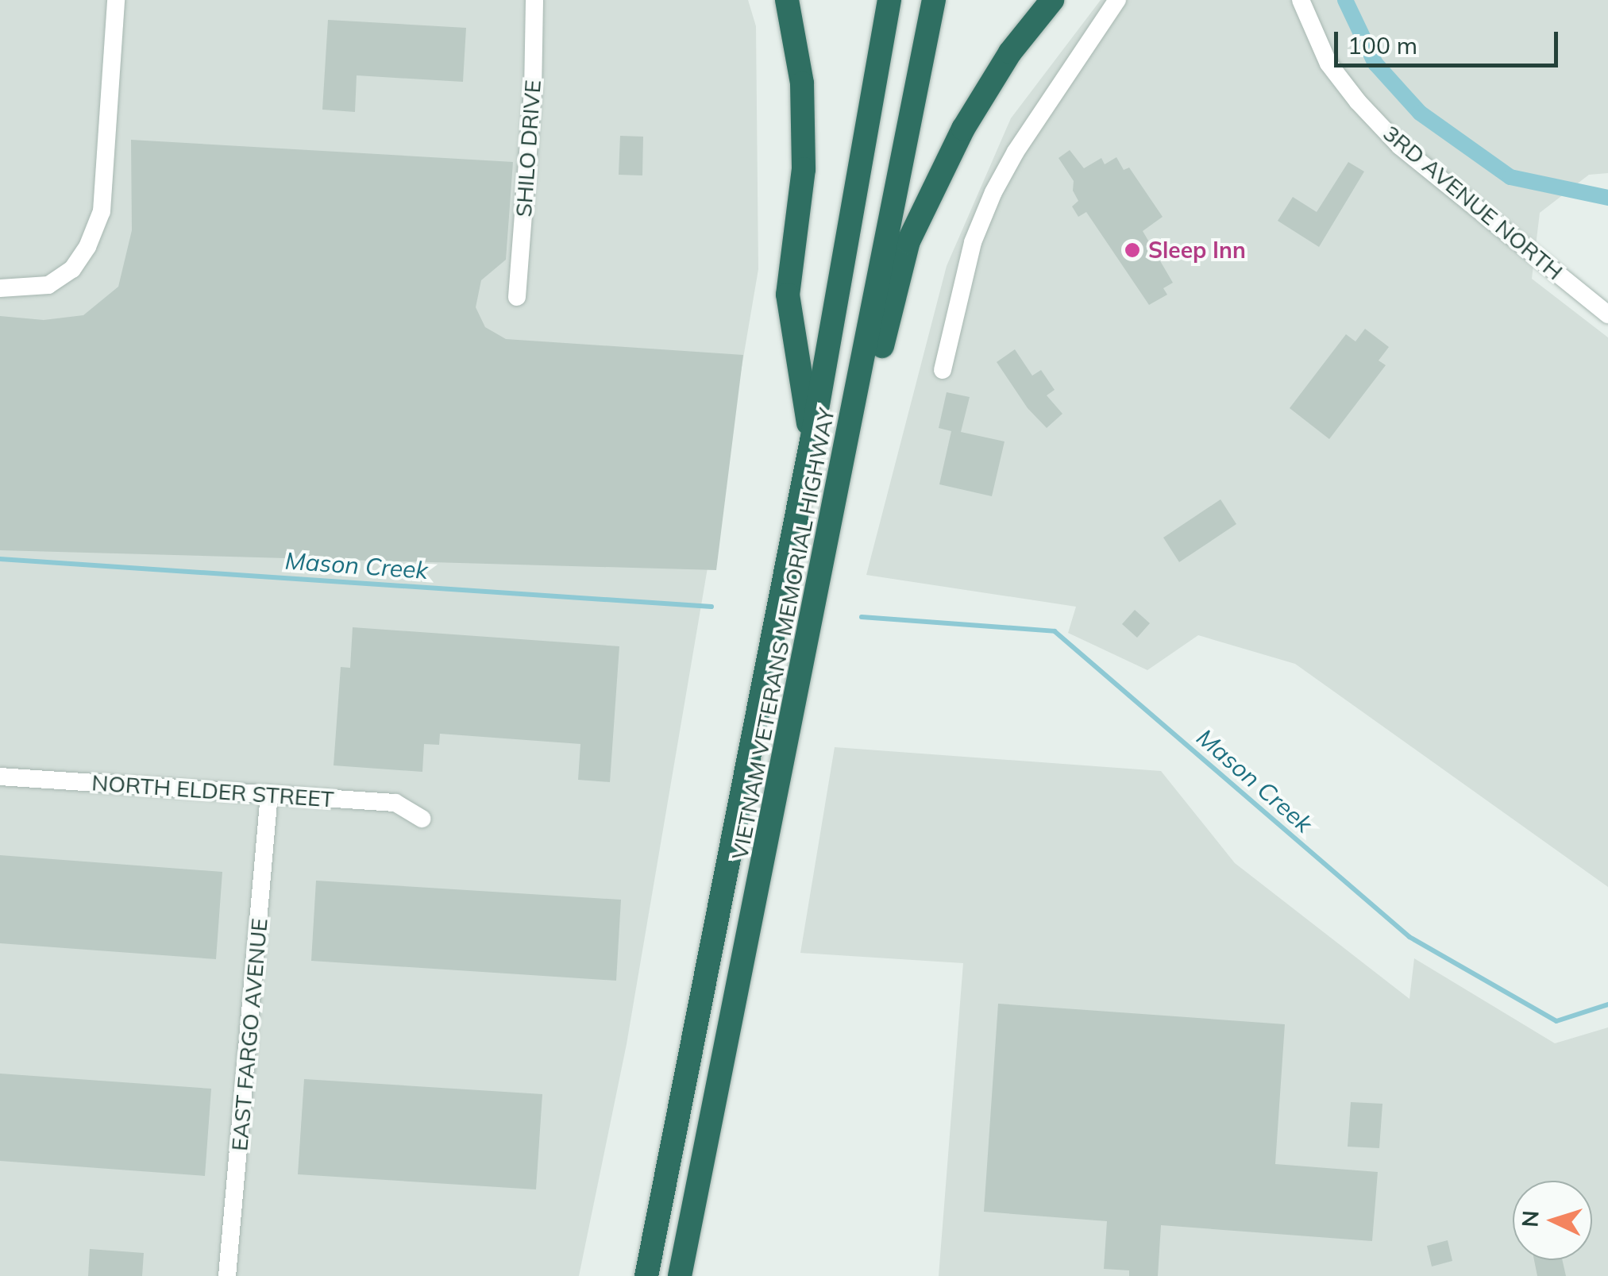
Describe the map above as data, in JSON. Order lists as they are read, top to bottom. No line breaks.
{"streets":{"highway":["VIETNAM VETERANS MEMORIAL HIGHWAY"],"street":["SHILO DRIVE","3RD AVENUE NORTH","NORTH ELDER STREET","EAST FARGO AVENUE"]},"crossings":[["NORTH ELDER STREET","EAST FARGO AVENUE"]],"water":["Mason Creek"],"places":["Sleep Inn"],"scale_bar":"100 m","north":"left"}
